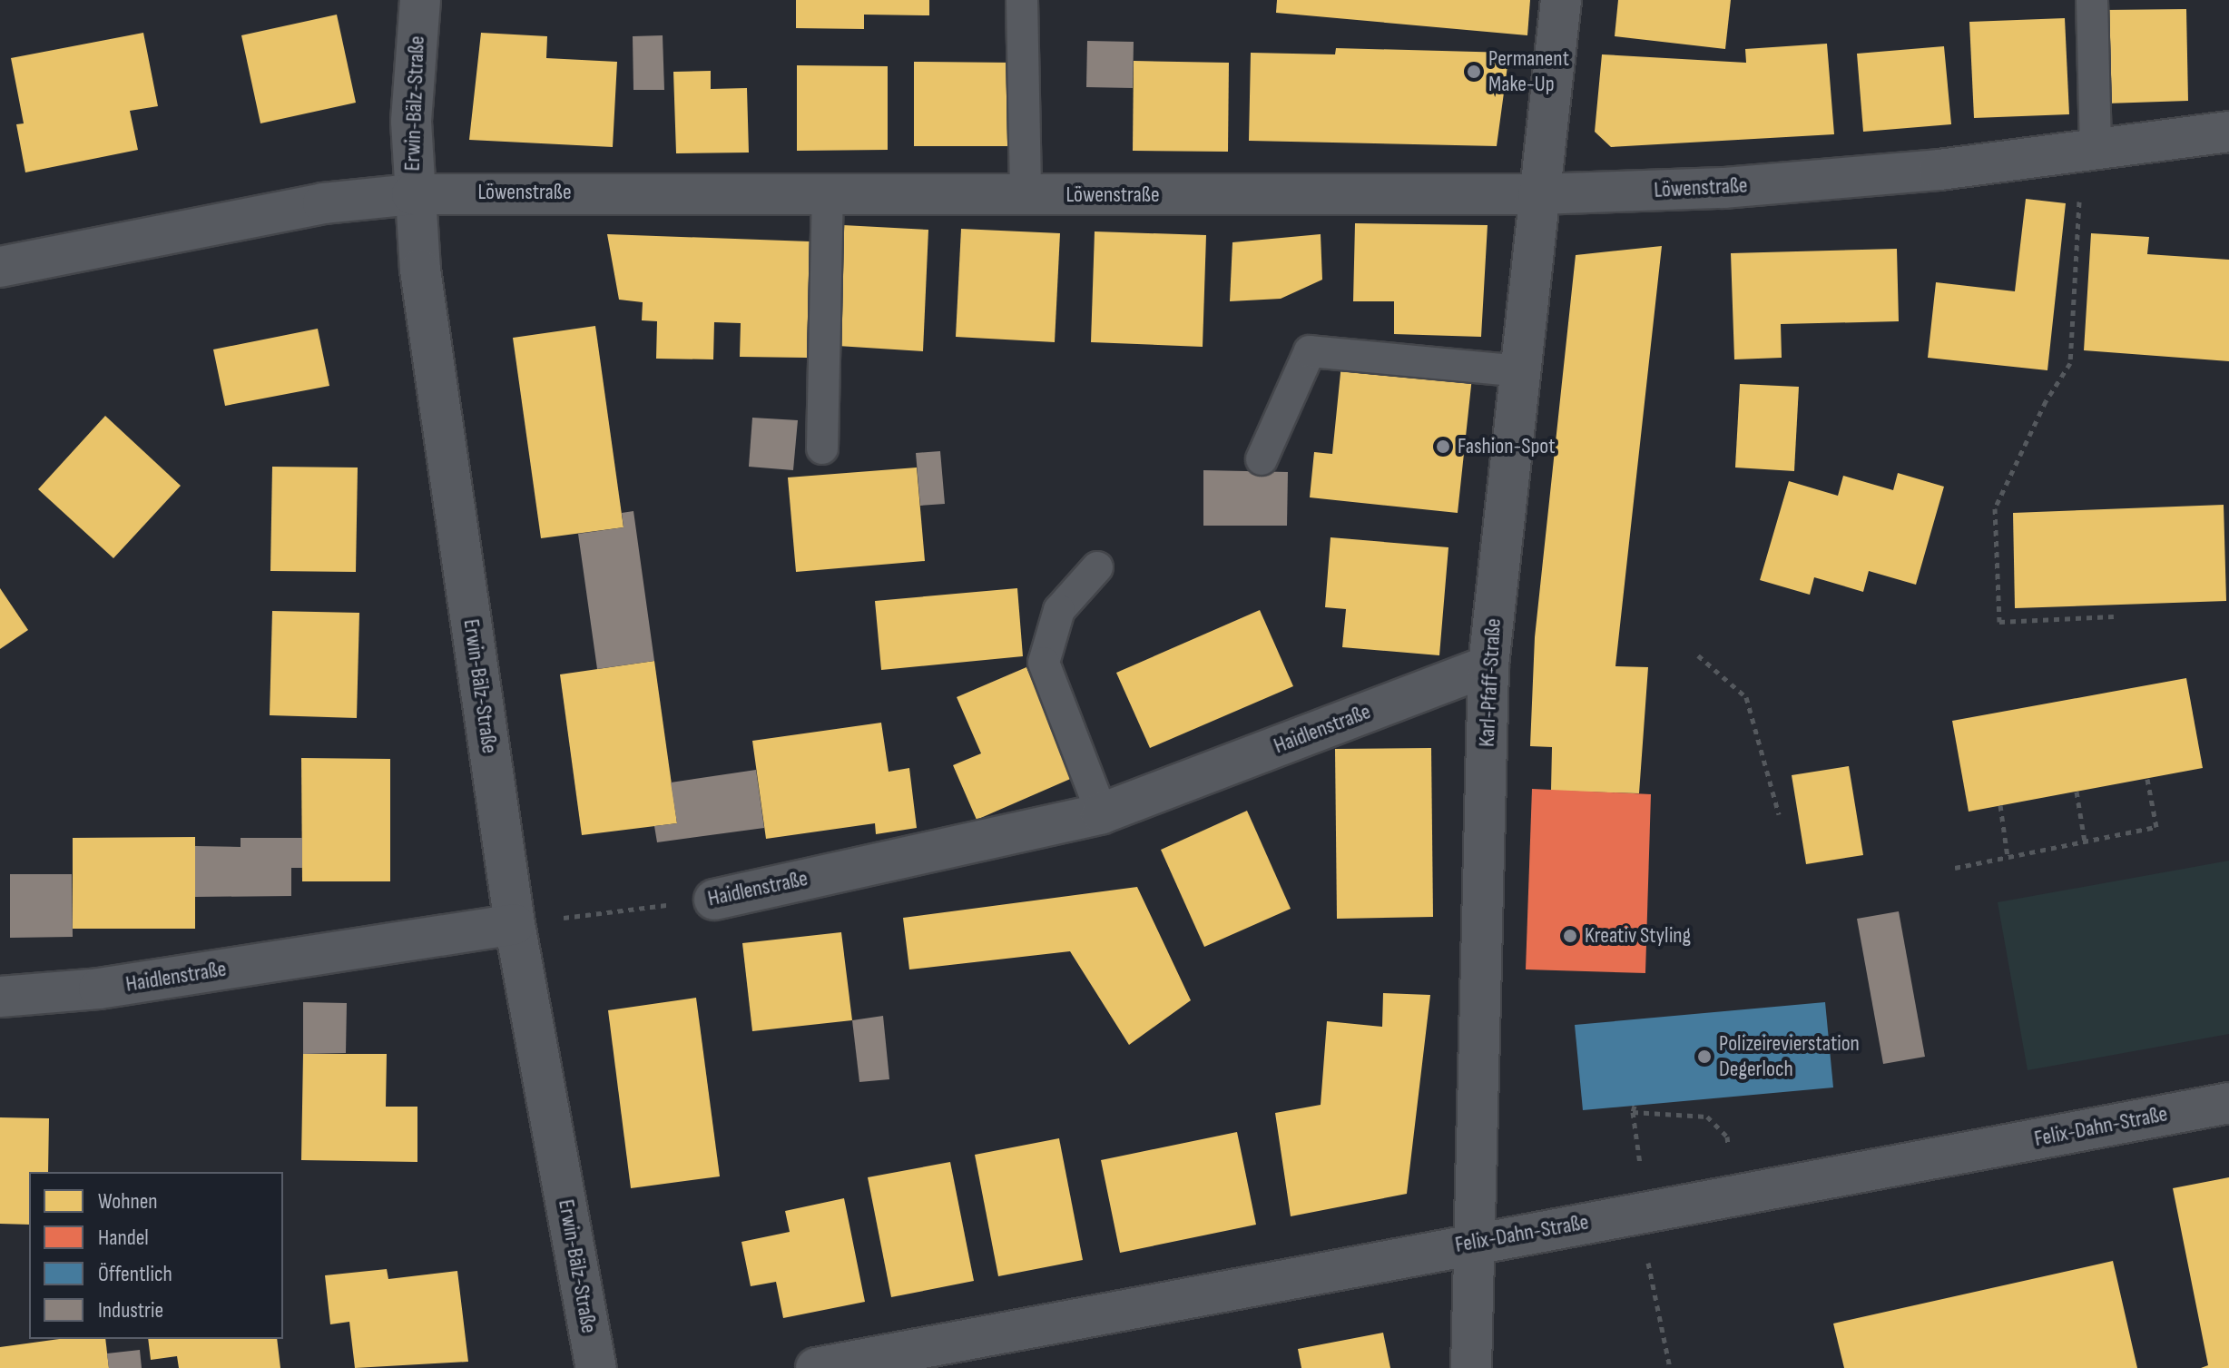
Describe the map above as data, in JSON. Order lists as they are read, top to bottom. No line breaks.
{"streets":{"street":["Erwin-Bälz-Straße","Löwenstraße","Karl-Pfaff-Straße","Haidlenstraße","Felix-Dahn-Straße"]},"crossings":[["Erwin-Bälz-Straße","Löwenstraße"],["Erwin-Bälz-Straße","Haidlenstraße"],["Löwenstraße","Karl-Pfaff-Straße"],["Karl-Pfaff-Straße","Haidlenstraße"],["Karl-Pfaff-Straße","Felix-Dahn-Straße"]],"places":["Permanent Make-Up","Fashion-Spot","Kreativ Styling","Polizeirevierstation Degerloch"],"legend":["Wohnen","Handel","Öffentlich","Industrie"]}
